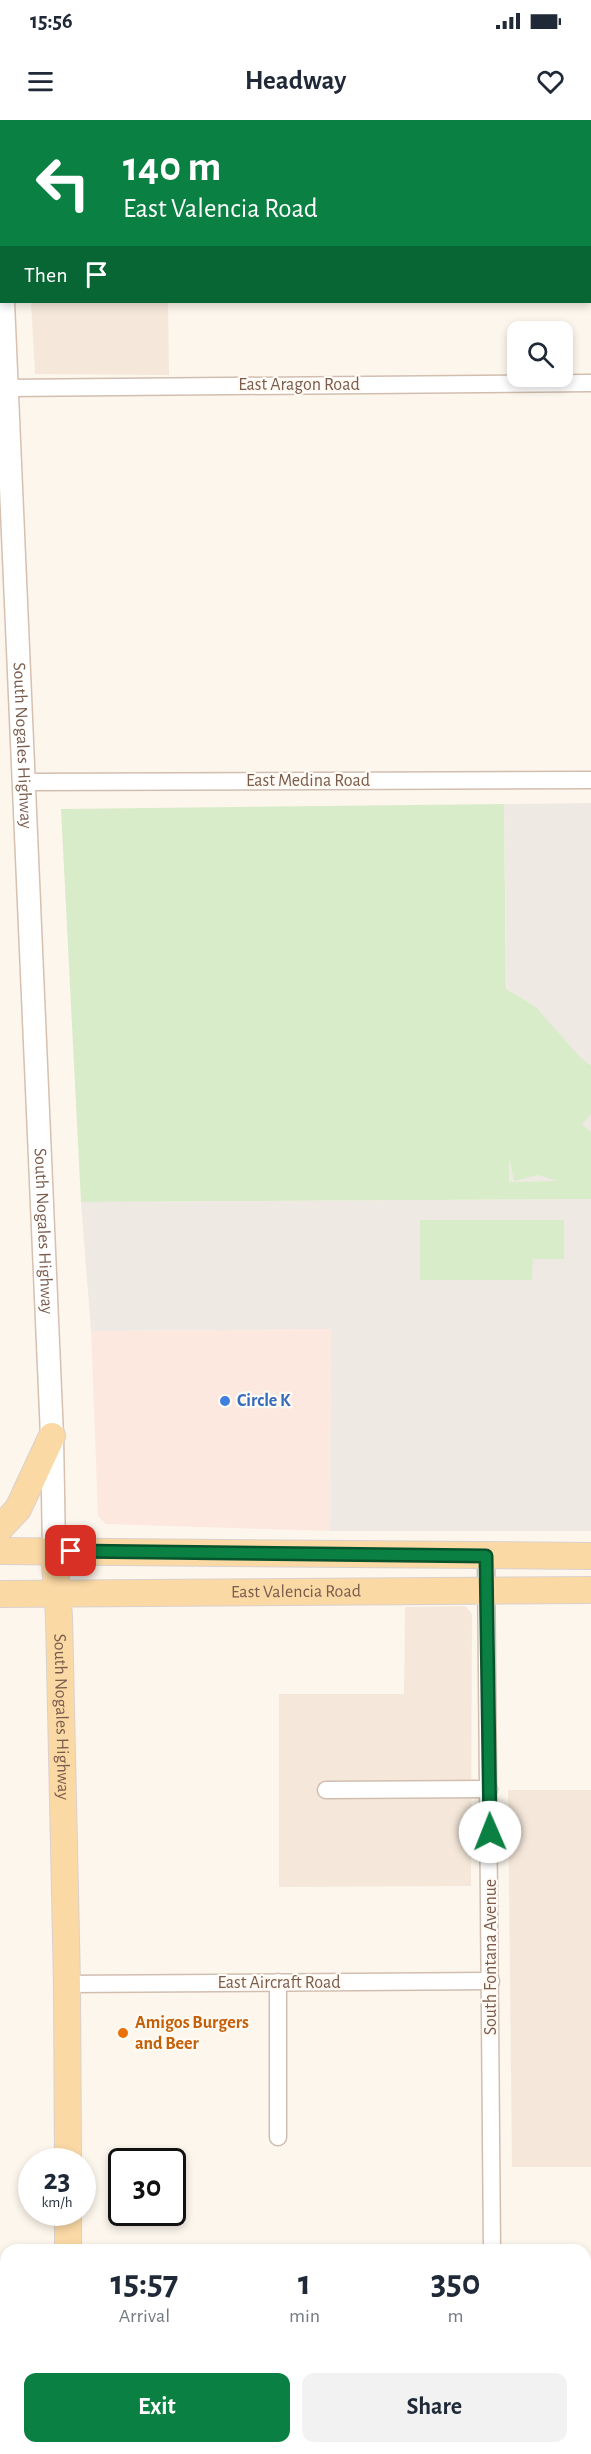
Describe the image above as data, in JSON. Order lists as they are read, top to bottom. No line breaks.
{"streets":{"main road":["South Nogales Highway","East Valencia Road"],"street":["East Aragon Road","East Medina Road","South Fontana Avenue","East Aircraft Road"]},"crossings":[["East Aragon Road","South Nogales Highway"],["South Nogales Highway","East Medina Road"],["South Nogales Highway","East Valencia Road"],["South Nogales Highway","East Aircraft Road"],["East Valencia Road","South Fontana Avenue"],["South Fontana Avenue","East Aircraft Road"]],"places":["Circle K","Amigos Burgers and Beer"],"page":{"status":"15:56","header":"Headway","turn":["140 m","East Valencia Road"],"then":"Then","speed":"23 km/h","limit":"30","eta":["15:57","Arrival","1","min","350","m"],"buttons":["Exit","Share"]}}
